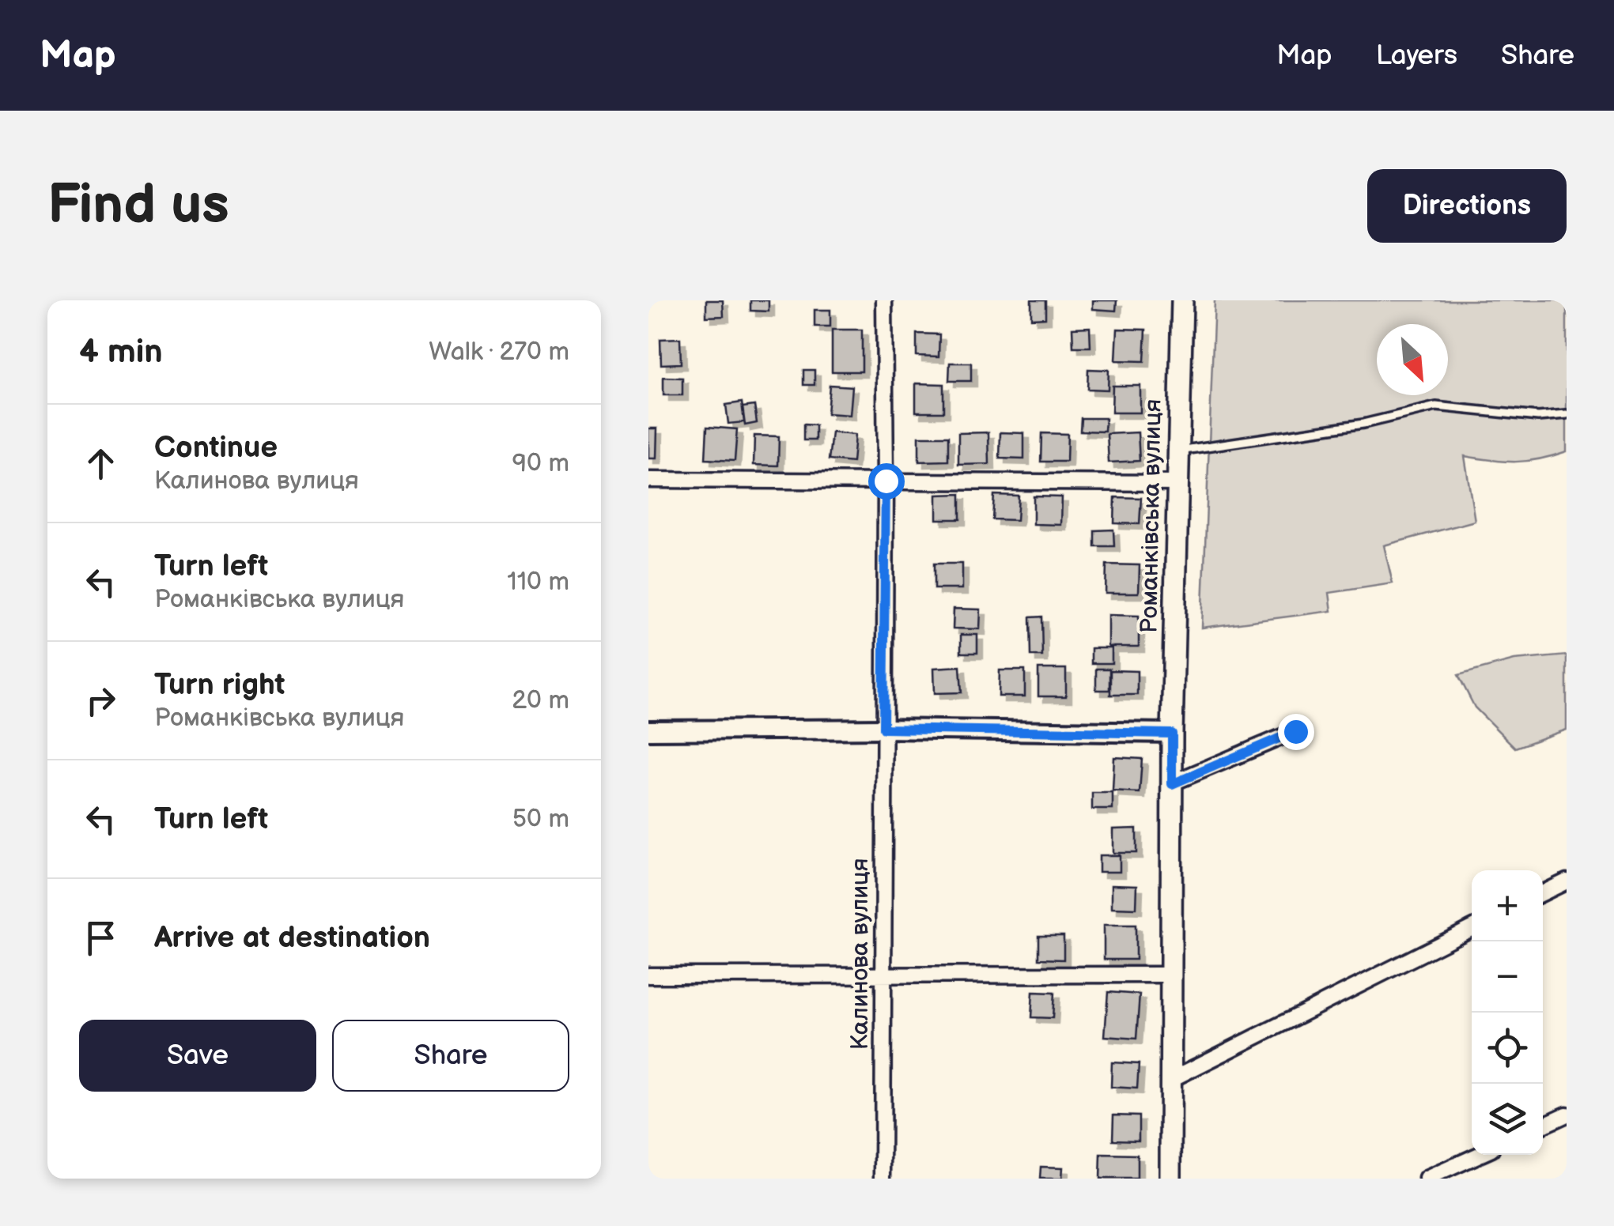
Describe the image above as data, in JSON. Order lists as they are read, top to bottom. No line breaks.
{"streets":{"main road":["Романківська вулиця"],"street":["Калинова вулиця"]},"north":"bottom right","page":{"header":"Map","nav":["Map","Layers","Share"],"buttons":["Directions",["Save","Share"]],"title":"Find us","heading":["4 min","Walk · 270 m"],"list":[["Continue","Калинова вулиця","90 m"],["Turn left","Романківська вулиця","110 m"],["Turn right","Романківська вулиця","20 m"],["Turn left","50 m"],"Arrive at destination"],"map_buttons":["+","−"]}}
